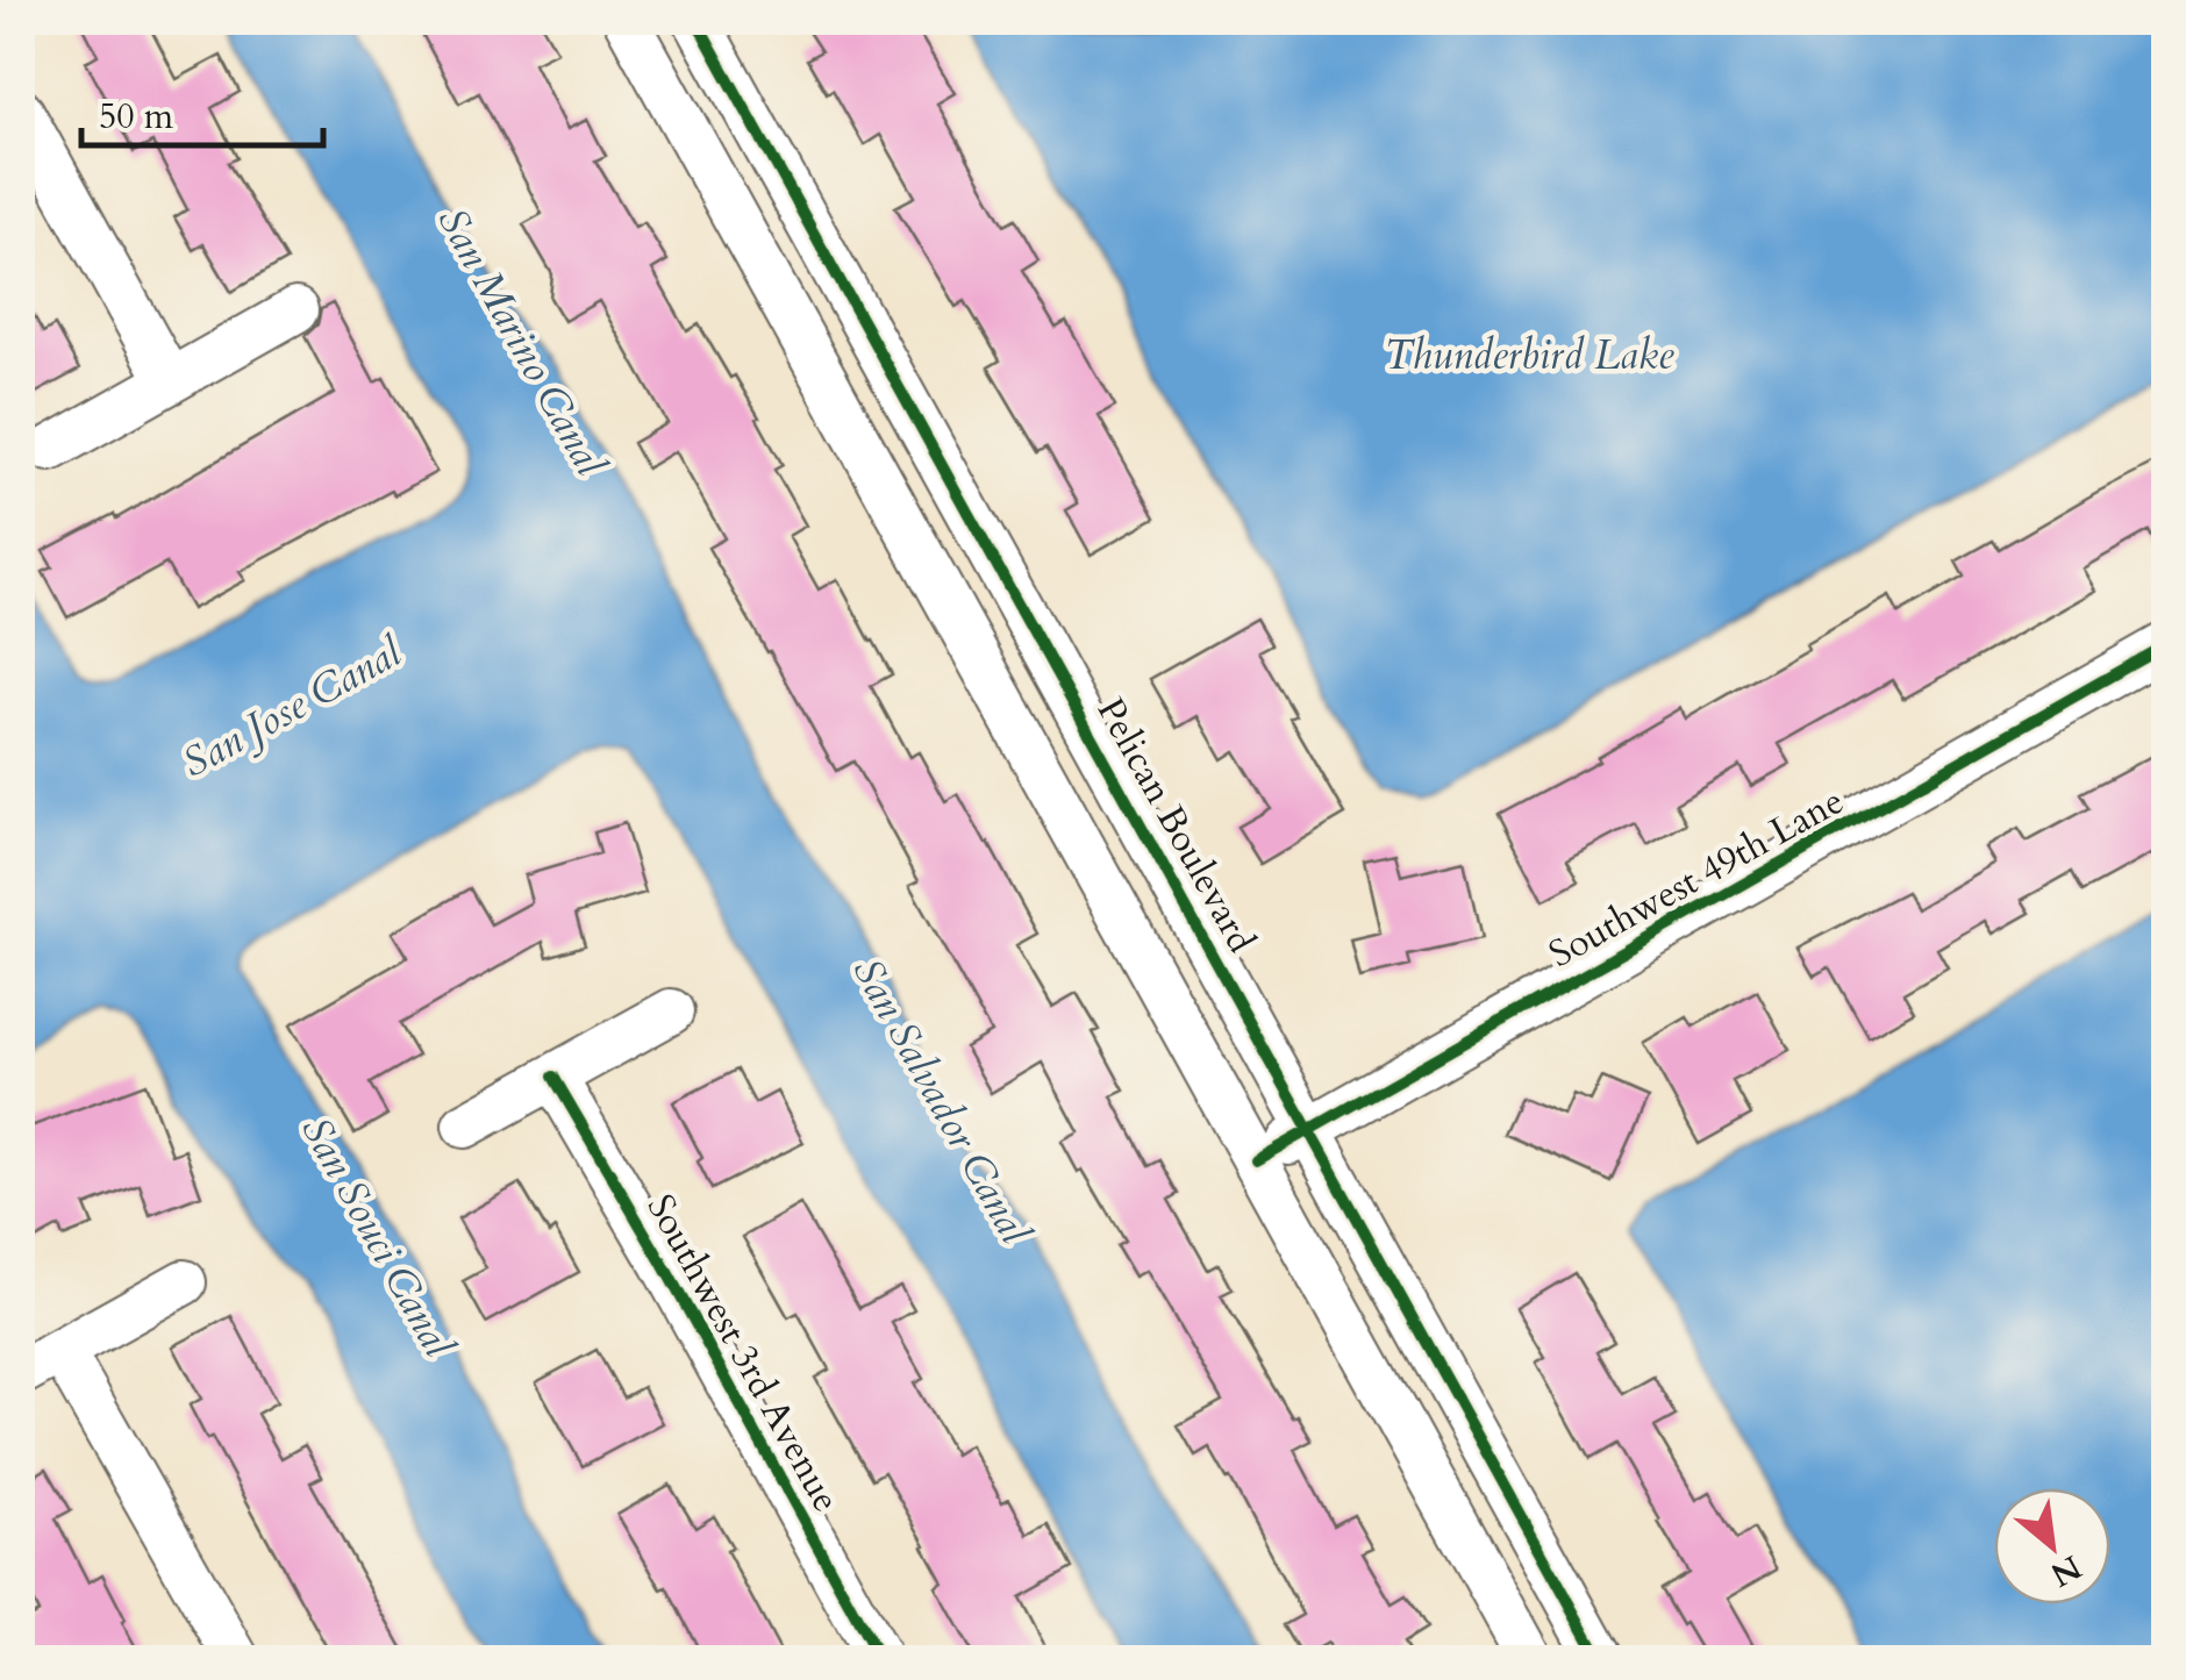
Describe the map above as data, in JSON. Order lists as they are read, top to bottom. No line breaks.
{"streets":{"street":["Pelican Boulevard","Southwest 49th Lane","Southwest 3rd Avenue"]},"crossings":[["Pelican Boulevard","Southwest 49th Lane"]],"water":["San Marino Canal","Thunderbird Lake","San Jose Canal","San Salvador Canal","San Souci Canal"],"scale_bar":"50 m","north":"bottom right"}
